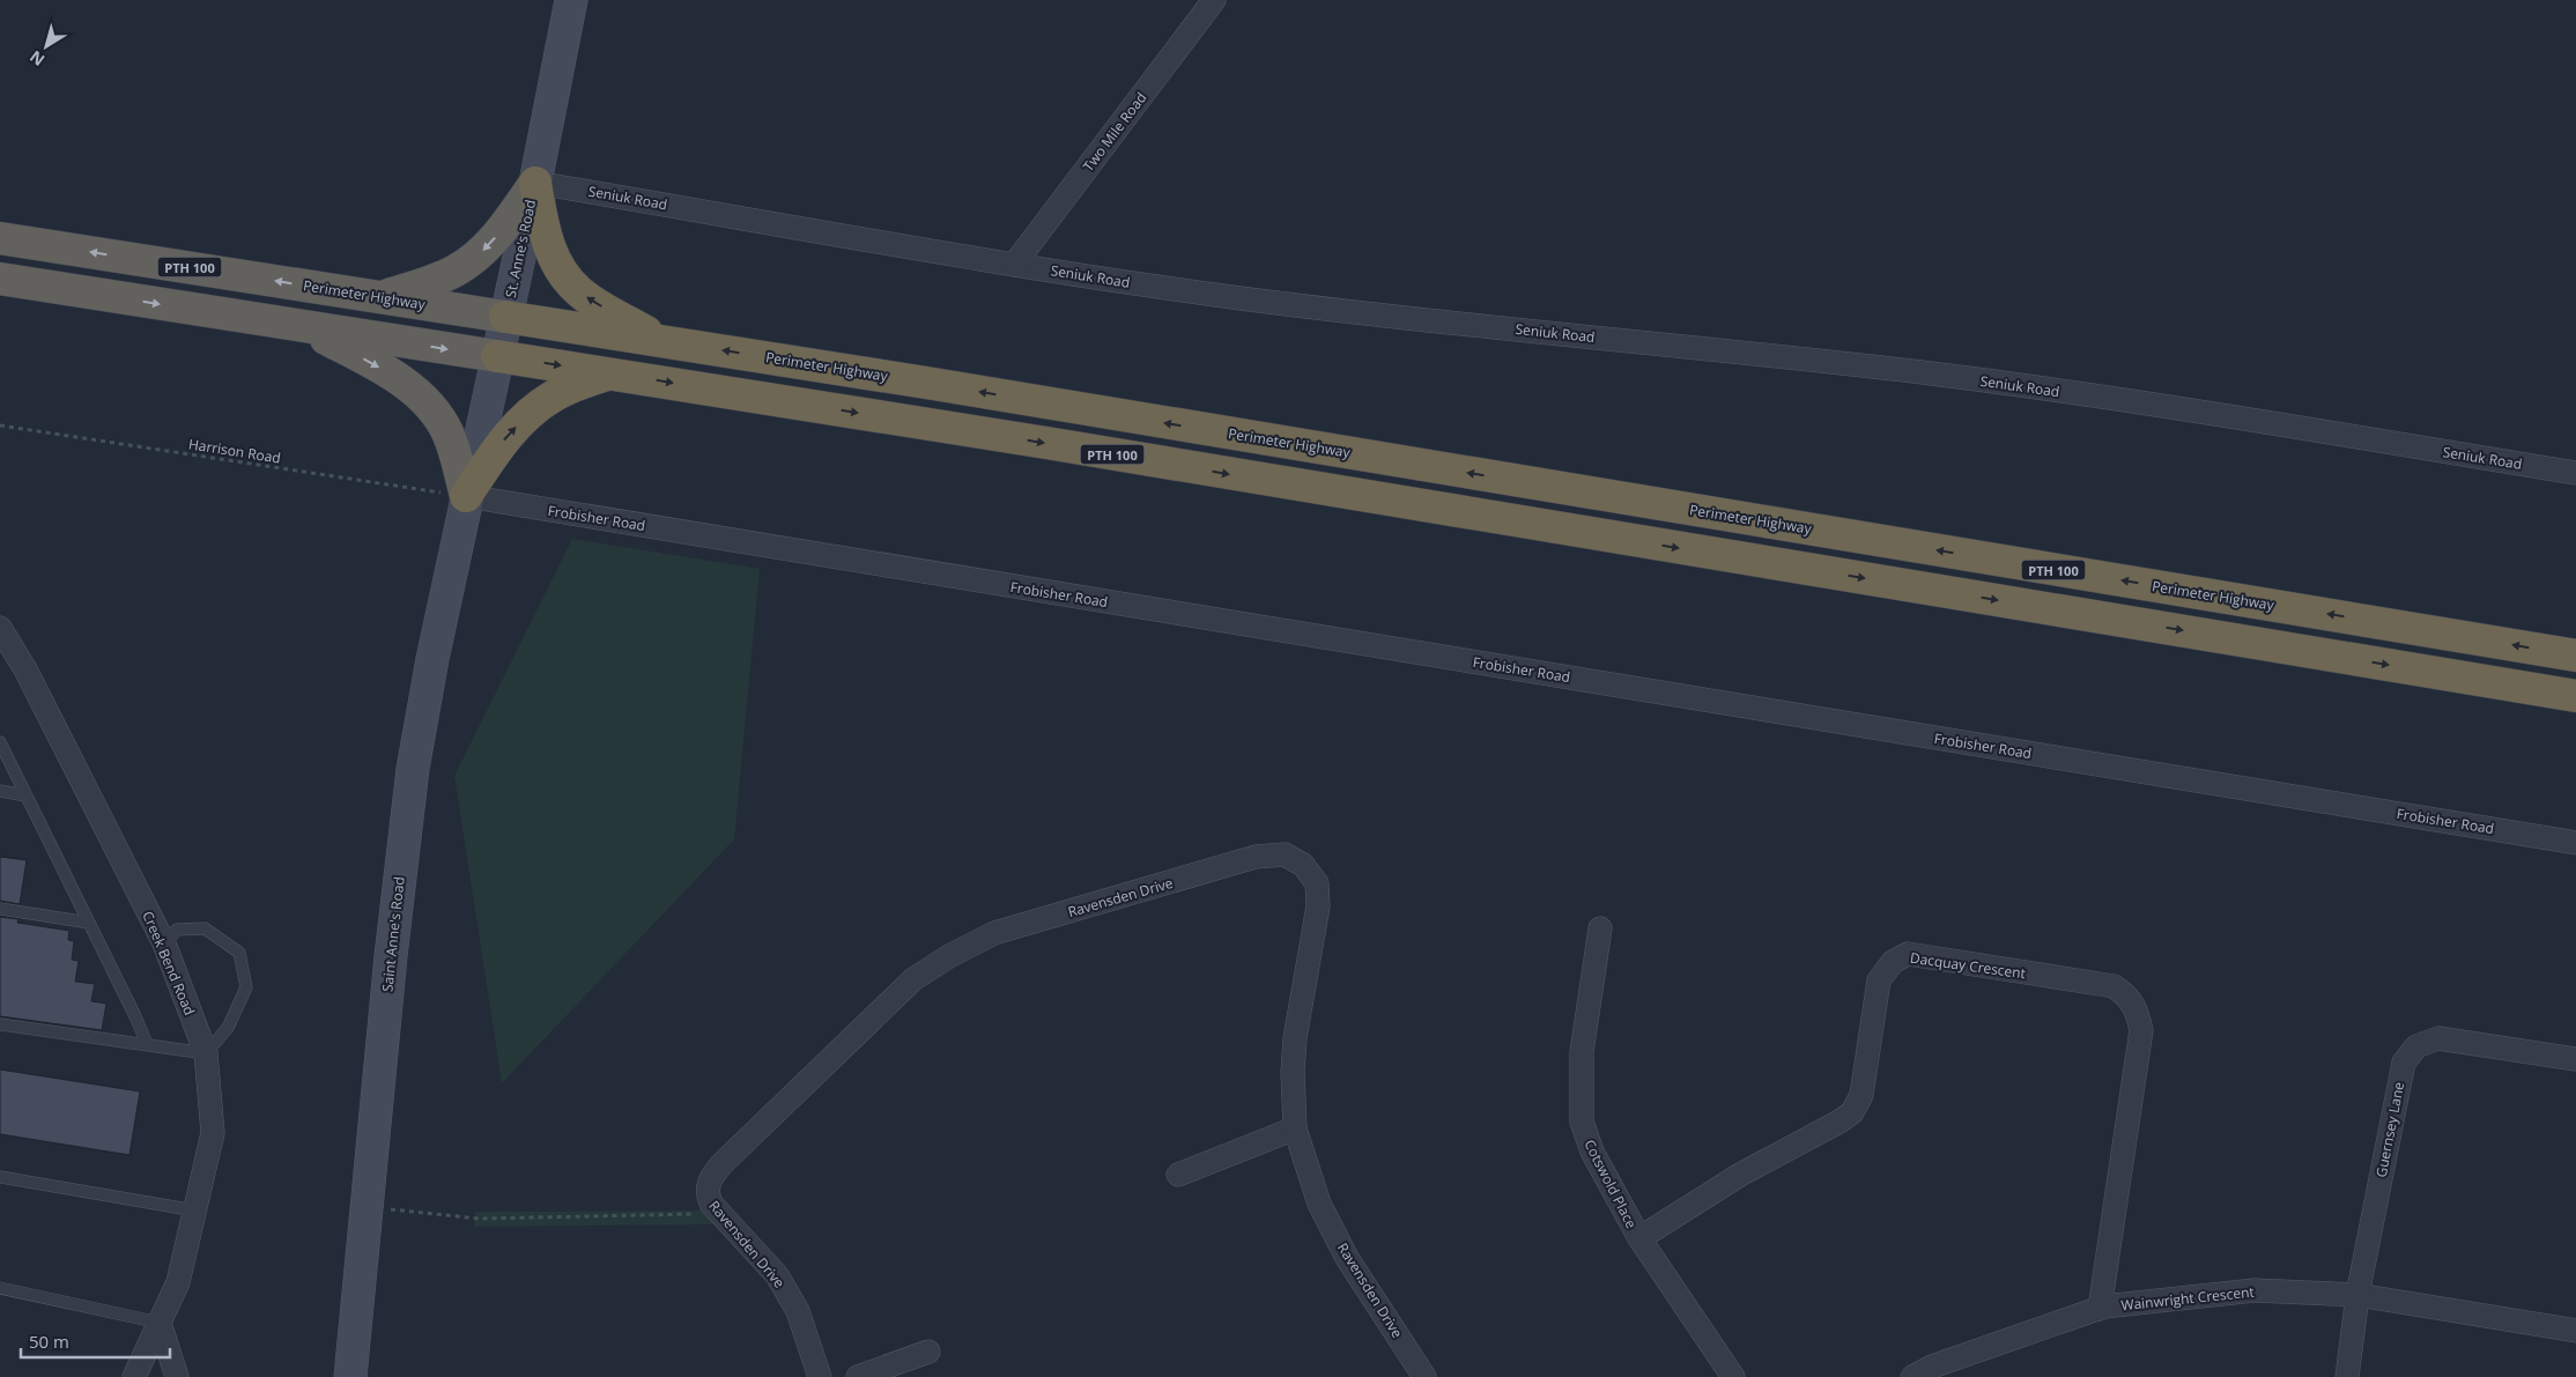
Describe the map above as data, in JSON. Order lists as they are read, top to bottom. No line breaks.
{"streets":{"highway":["PTH 100","Perimeter Highway"],"main road":["St. Anne's Road","Saint Anne's Road"],"street":["Two Mile Road","Seniuk Road","Frobisher Road","Ravensden Drive","Creek Bend Road","Dacquay Crescent","Guernsey Lane","Cotswold Place","Wainwright Crescent"],"path":["Harrison Road"]},"crossings":[["Two Mile Road","Seniuk Road"],["Seniuk Road","St. Anne's Road"],["St. Anne's Road","PTH 100"],["St. Anne's Road","Perimeter Highway"],["St. Anne's Road","Harrison Road"],["St. Anne's Road","Frobisher Road"],["St. Anne's Road","Saint Anne's Road"],["Harrison Road","Frobisher Road"],["Harrison Road","Saint Anne's Road"],["Frobisher Road","Saint Anne's Road"],["Dacquay Crescent","Cotswold Place"],["Dacquay Crescent","Wainwright Crescent"],["Guernsey Lane","Wainwright Crescent"]],"scale_bar":"50 m","north":"bottom left"}
